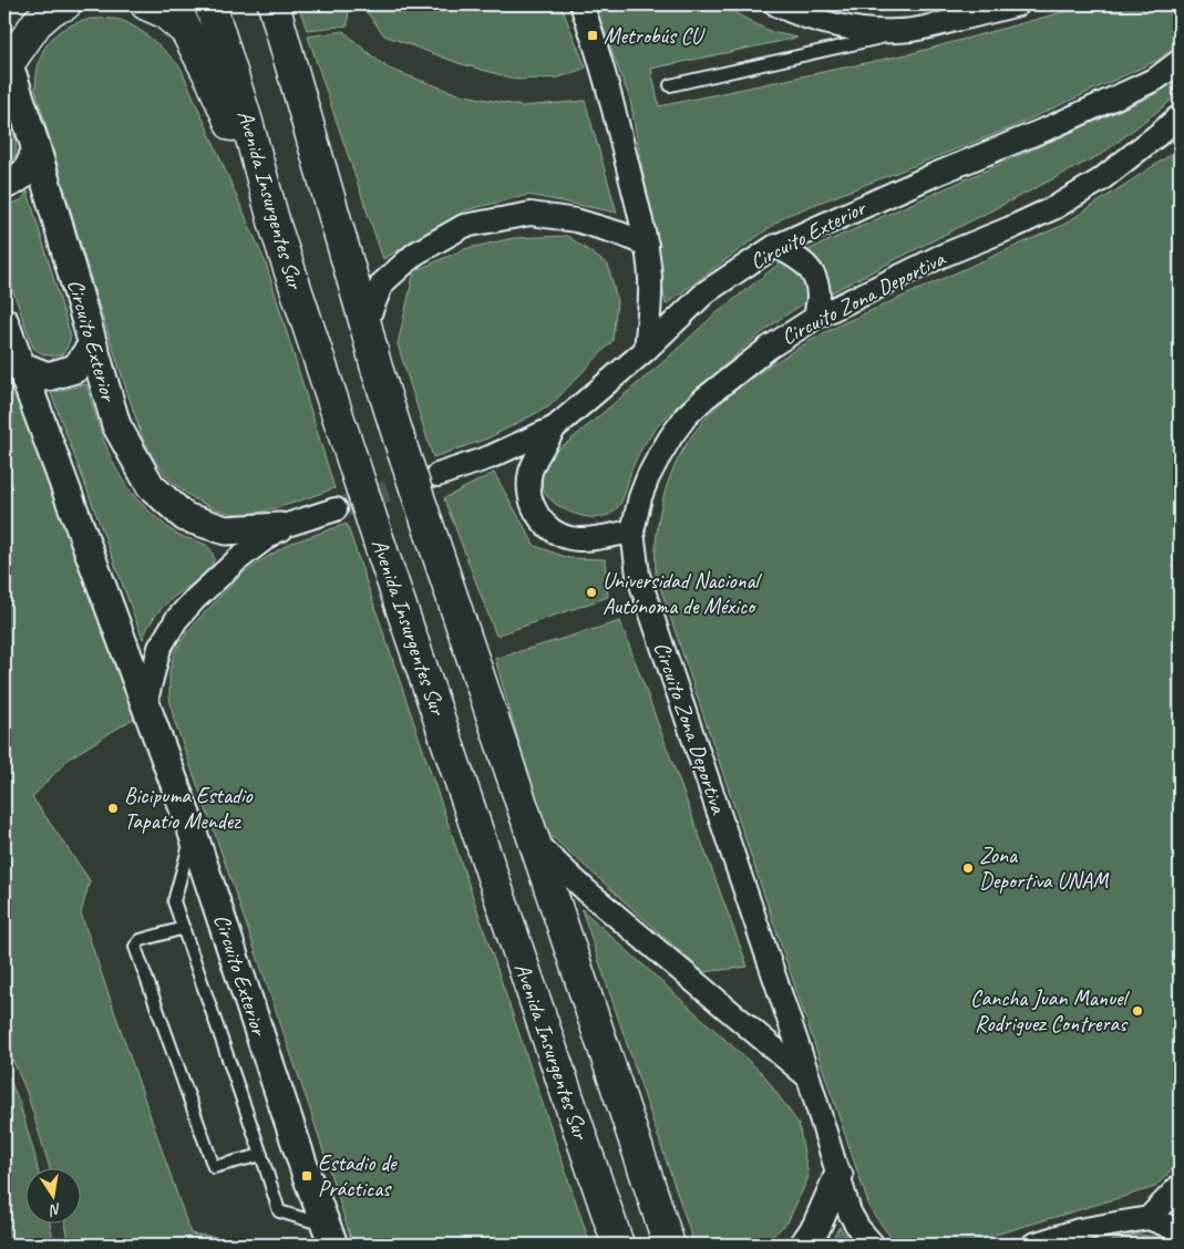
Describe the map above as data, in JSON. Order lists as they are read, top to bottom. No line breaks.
{"streets":{"main road":["Avenida Insurgentes Sur"],"street":["Circuito Exterior","Circuito Zona Deportiva"]},"places":{"transit":["Metrobús CU","Estadio de Prácticas"],"other":["Universidad Nacional Autónoma de México","Bicipuma Estadio Tapatio Mendez","Zona Deportiva UNAM","Cancha Juan Manuel Rodriguez Contreras"]},"north":"bottom"}
